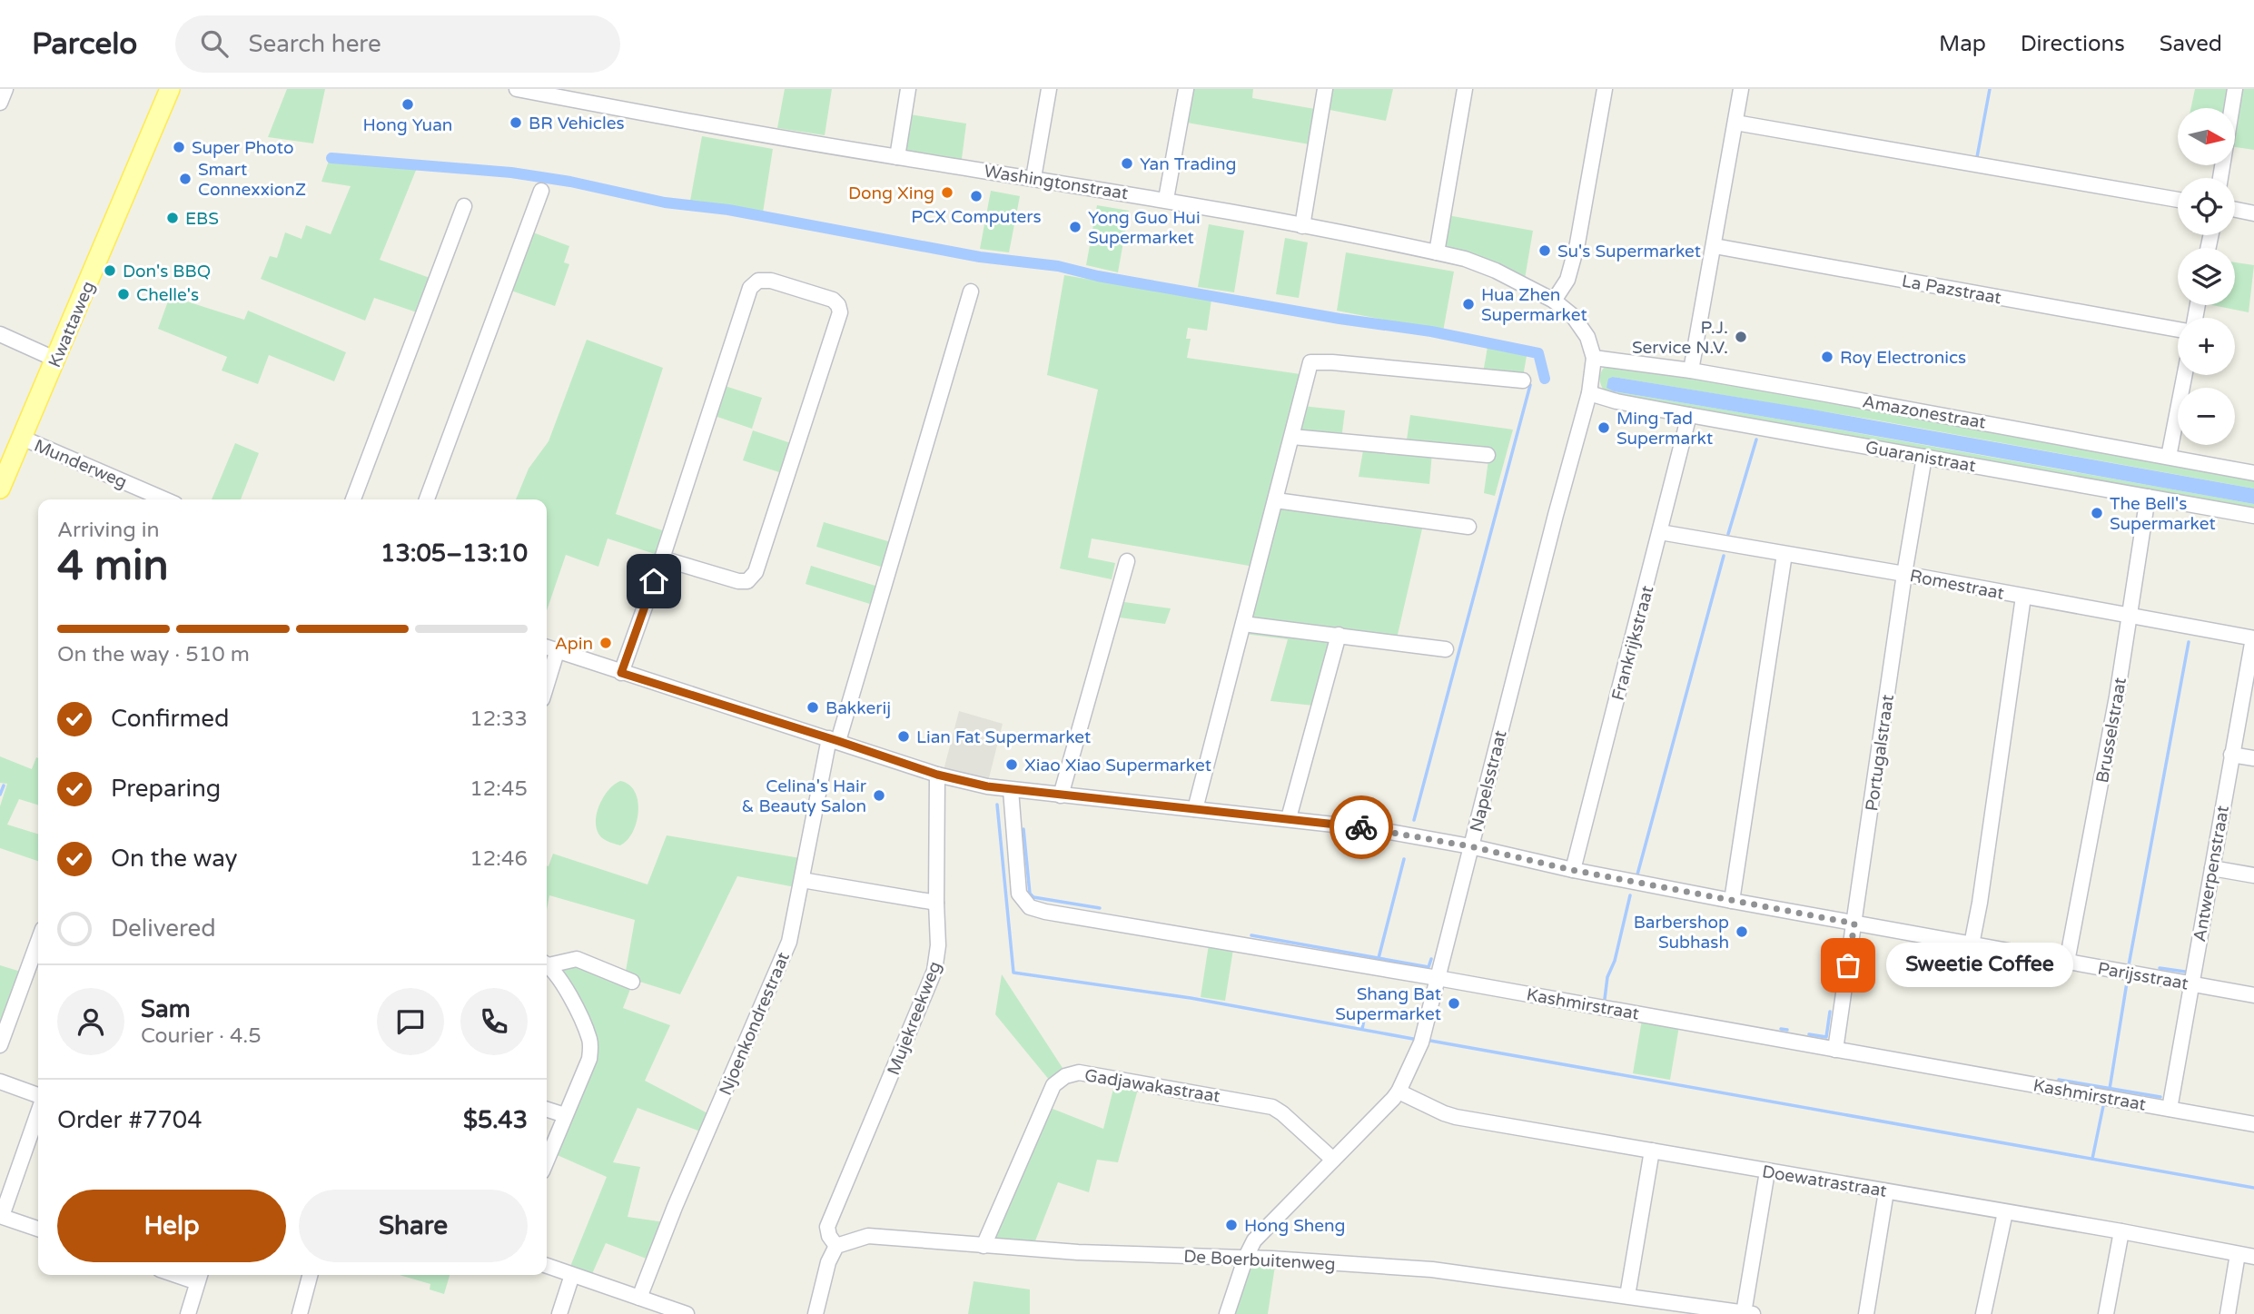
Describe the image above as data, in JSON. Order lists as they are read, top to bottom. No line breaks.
{"streets":{"main road":["Kwattaweg"],"street":["Washingtonstraat","La Pazstraat","Amazonestraat","Guaranistraat","Munderweg","Romestraat","Frankrijkstraat","Brusselstraat","Portugalstraat","Napelsstraat","Antwerpenstraat","Parijsstraat","Kashmirstraat","Mujekreekweg","Njoenkondrestraat","Gadjawakastraat","Doewatrastraat","De Boerbuitenweg"]},"crossings":[["Washingtonstraat","Amazonestraat"],["Washingtonstraat","Napelsstraat"],["Kwattaweg","Munderweg"],["Amazonestraat","Napelsstraat"],["Guaranistraat","Frankrijkstraat"],["Guaranistraat","Brusselstraat"],["Guaranistraat","Portugalstraat"],["Guaranistraat","Napelsstraat"],["Romestraat","Frankrijkstraat"],["Romestraat","Brusselstraat"],["Romestraat","Portugalstraat"],["Romestraat","Antwerpenstraat"],["Frankrijkstraat","Parijsstraat"],["Brusselstraat","Parijsstraat"],["Portugalstraat","Parijsstraat"],["Portugalstraat","Kashmirstraat"],["Napelsstraat","Parijsstraat"],["Napelsstraat","Kashmirstraat"],["Napelsstraat","Gadjawakastraat"],["Napelsstraat","Doewatrastraat"],["Napelsstraat","De Boerbuitenweg"],["Antwerpenstraat","Parijsstraat"],["Antwerpenstraat","Kashmirstraat"],["Mujekreekweg","De Boerbuitenweg"],["Gadjawakastraat","De Boerbuitenweg"]],"places":["Hong Yuan","BR Vehicles","Super Photo","Yan Trading","Smart ConnexxionZ","Dong Xing","PCX Computers","EBS","Yong Guo Hui Supermarket","Su's Supermarket","Don's BBQ","Chelle's","Hua Zhen Supermarket","P.J. Service N.V.","Roy Electronics","Ming Tad Supermarkt","The Bell's Supermarket","Apin","Bakkerij","Lian Fat Supermarket","Xiao Xiao Supermarket","Celina's Hair & Beauty Salon","Barbershop Subhash","Sweetie Coffee","Shang Bat Supermarket","Hong Sheng"],"north":"right","page":{"header":"Parcelo","search":"Search here","nav":["Map","Directions","Saved"],"map_buttons":["+","−"],"heading":["4 min","Arriving in","13:05–13:10"],"panel":["Sam","Courier · 4.5","Order #7704","$5.43"],"bar":"On the way · 510 m","list":[["Confirmed","12:33"],["Preparing","12:45"],["On the way","12:46"],"Delivered"],"bubble":"Sweetie Coffee","buttons":["Help","Share"]}}
